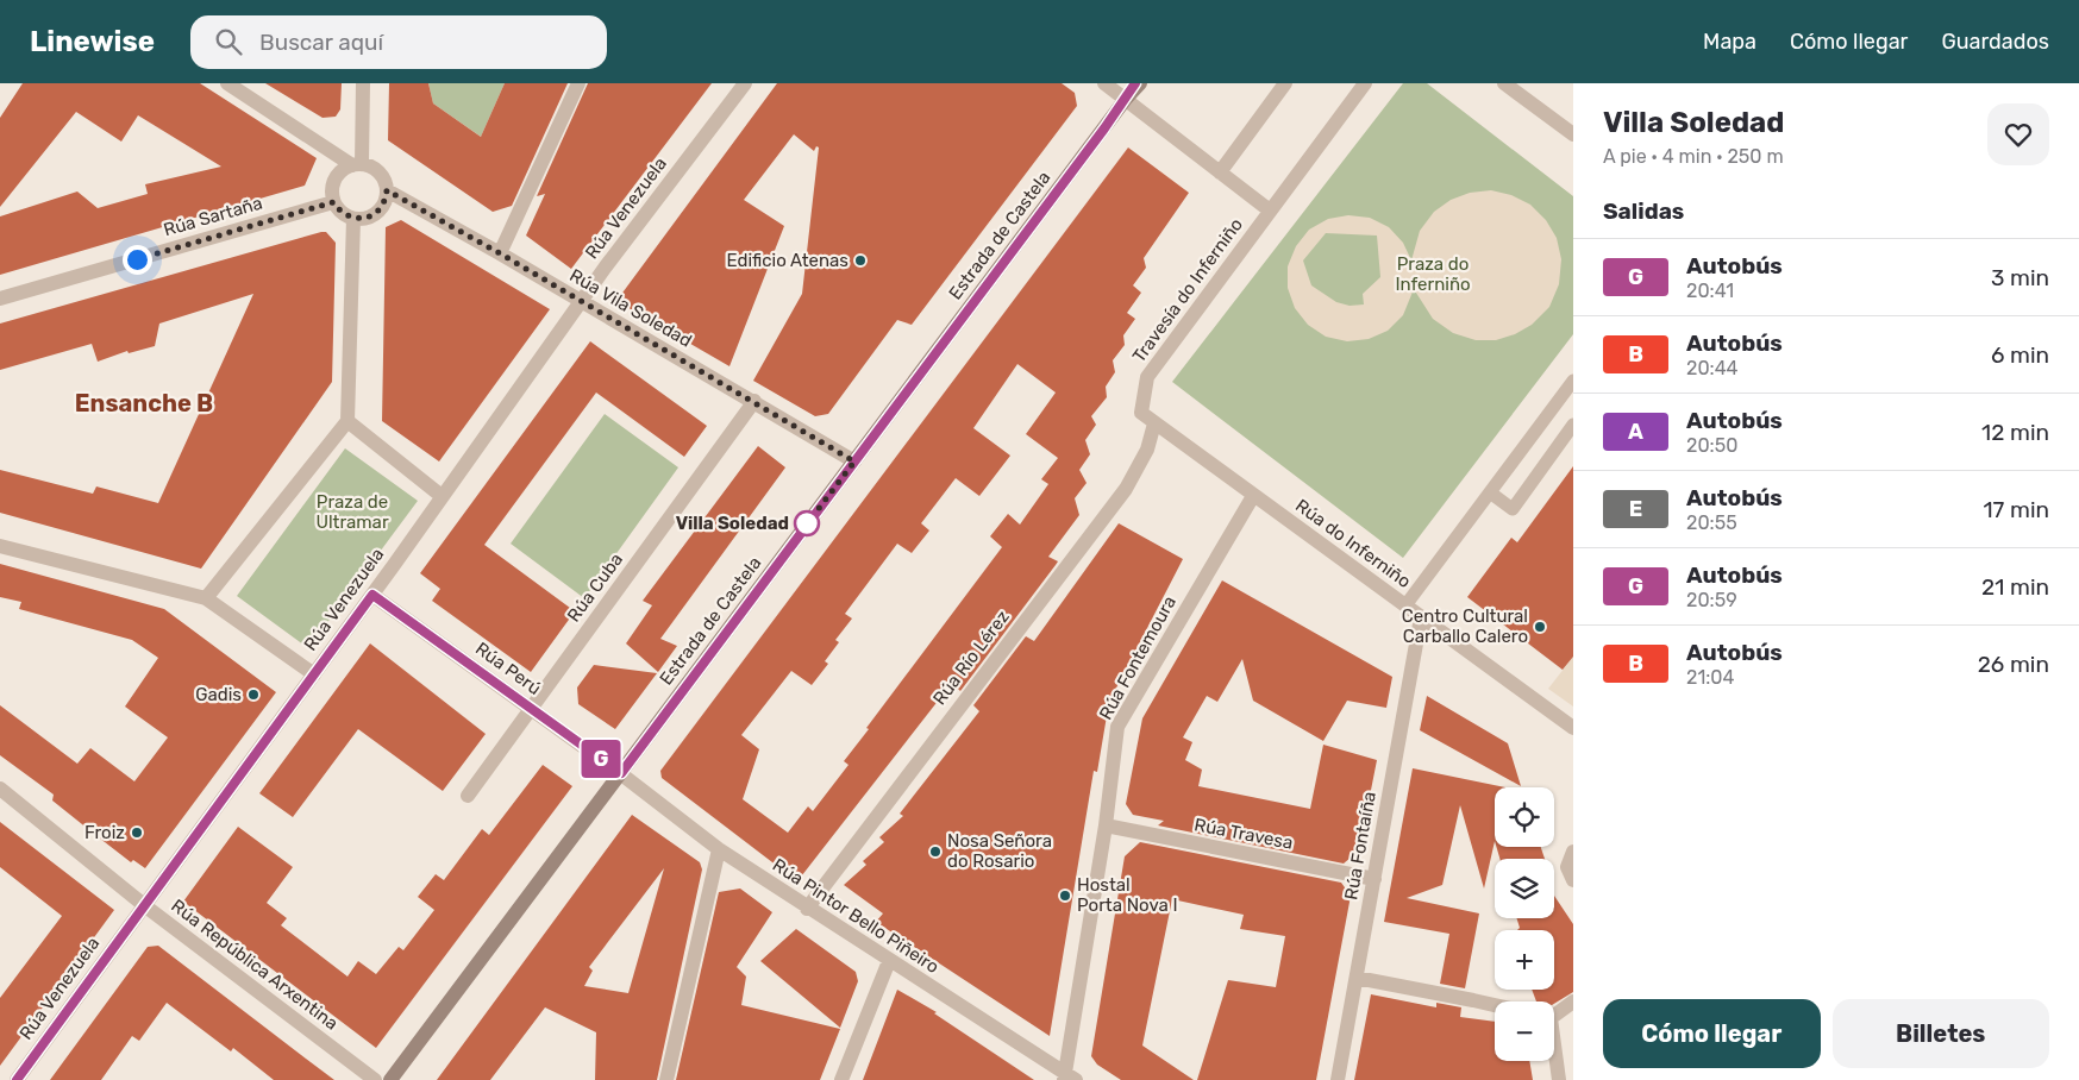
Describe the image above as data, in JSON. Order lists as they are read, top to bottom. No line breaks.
{"streets":{"main road":["Estrada de Castela"],"street":["Rúa Venezuela","Rúa Sartaña","Travesía do Inferniño","Rúa Vila Soledad","Rúa do Inferniño","Rúa Cuba","Rúa Río Lérez","Rúa Fontemoura","Rúa Perú","Rúa Travesa","Rúa Fontaíña","Rúa Pintor Bello Piñeiro","Rúa República Arxentina"]},"crossings":[["Rúa Venezuela","Rúa Vila Soledad"],["Rúa Venezuela","Rúa Perú"],["Rúa Venezuela","Rúa República Arxentina"],["Rúa Sartaña","Rúa Vila Soledad"],["Estrada de Castela","Travesía do Inferniño"],["Estrada de Castela","Rúa Vila Soledad"],["Estrada de Castela","Rúa Perú"],["Estrada de Castela","Rúa Pintor Bello Piñeiro"],["Travesía do Inferniño","Rúa Río Lérez"],["Rúa Vila Soledad","Rúa Cuba"],["Rúa do Inferniño","Rúa Fontemoura"],["Rúa do Inferniño","Rúa Fontaíña"],["Rúa Cuba","Rúa Perú"],["Rúa Río Lérez","Rúa Pintor Bello Piñeiro"],["Rúa Fontemoura","Rúa Travesa"],["Rúa Fontemoura","Rúa Pintor Bello Piñeiro"],["Rúa Perú","Rúa Pintor Bello Piñeiro"],["Rúa Travesa","Rúa Fontaíña"]],"districts":["Ensanche B"],"parks":["Praza do Inferniño","Praza de Ultramar"],"places":["Edificio Atenas","Villa Soledad","Centro Cultural Carballo Calero","Gadis","Froiz","Nosa Señora do Rosario","Hostal Porta Nova I"],"lines":["bus line G"],"page":{"header":"Linewise","search":"Buscar aquí","nav":["Mapa","Cómo llegar","Guardados"],"on_map":"G","heading":[["Villa Soledad","A pie · 4 min · 250 m"],"Salidas"],"list":[{"mark":"G","name":"Autobús","note":"20:41","value":"3 min"},{"mark":"B","name":"Autobús","note":"20:44","value":"6 min"},{"mark":"A","name":"Autobús","note":"20:50","value":"12 min"},{"mark":"E","name":"Autobús","note":"20:55","value":"17 min"},{"mark":"G","name":"Autobús","note":"20:59","value":"21 min"},{"mark":"B","name":"Autobús","note":"21:04","value":"26 min"}],"map_buttons":["+","−"],"buttons":["Cómo llegar","Billetes"]}}
